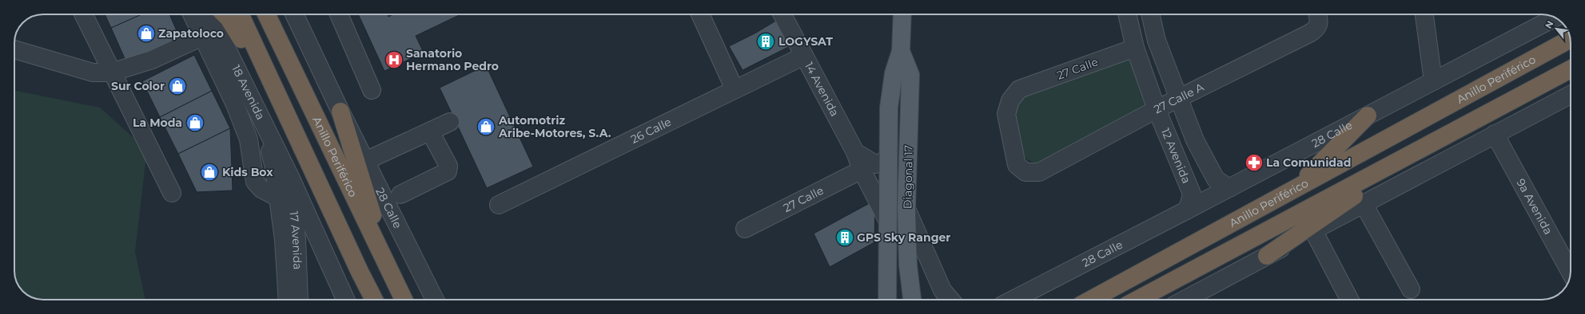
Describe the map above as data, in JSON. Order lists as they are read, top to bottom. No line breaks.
{"streets":{"highway":["Anillo Periférico"],"main road":["Diagonal 17"],"street":["27 Calle","14 Avenida","18 Avenida","27 Calle A","26 Calle","28 Calle","12 Avenida","9a Avenida","17 Avenida"]},"crossings":[["27 Calle","14 Avenida"],["27 Calle","27 Calle A"],["27 Calle","12 Avenida"],["14 Avenida","26 Calle"],["14 Avenida","Diagonal 17"],["18 Avenida","17 Avenida"],["27 Calle A","12 Avenida"],["28 Calle","12 Avenida"]],"places":{"shop":["Zapatoloco","Sur Color","La Moda","Automotriz Aribe-Motores, S.A.","Kids Box"],"building":["LOGYSAT","GPS Sky Ranger"],"hospital":["Sanatorio Hermano Pedro"],"pharmacy":["La Comunidad"]},"north":"top left"}
